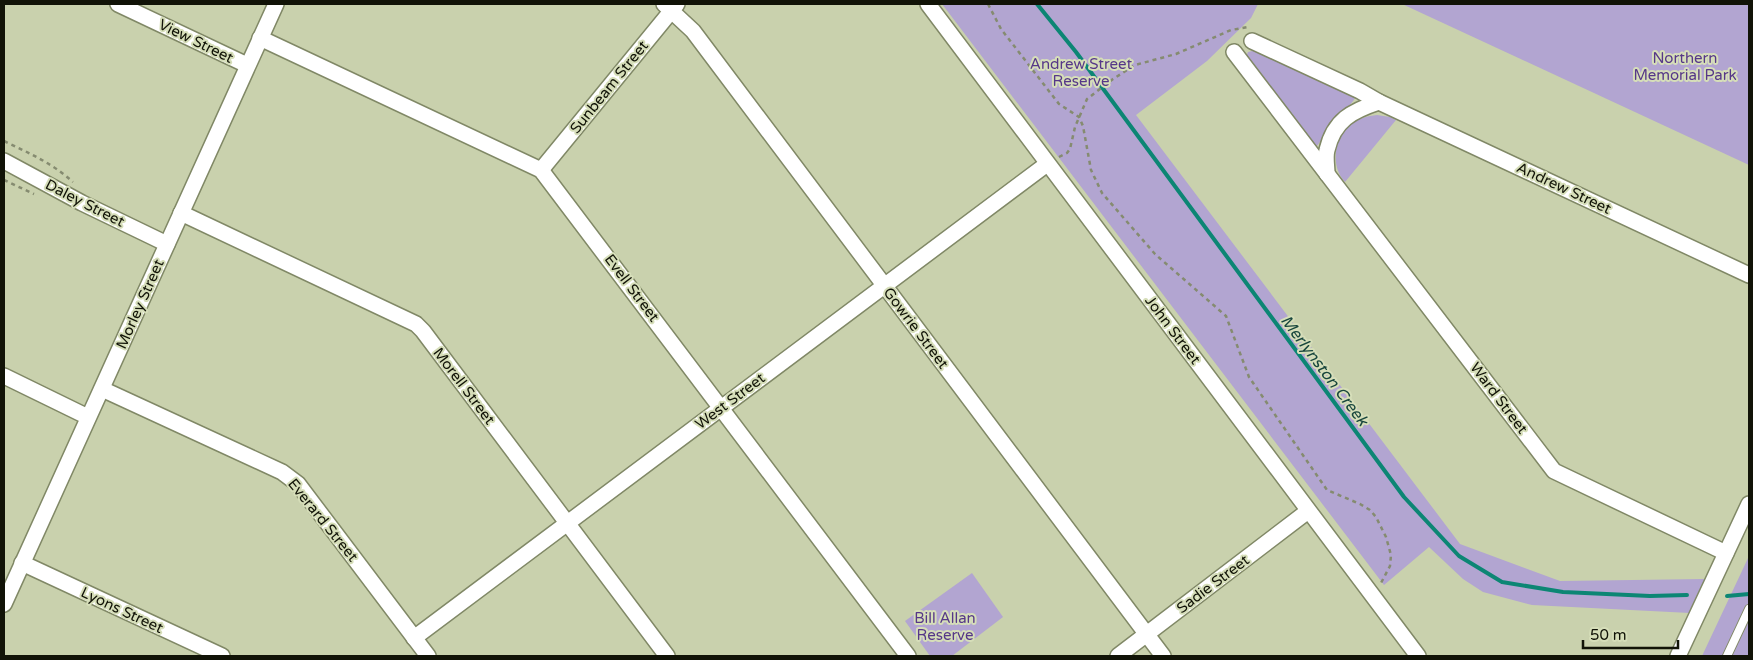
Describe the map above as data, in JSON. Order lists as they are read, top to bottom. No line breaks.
{"streets":{"street":["View Street","Sunbeam Street","Andrew Street","Daley Street","Evell Street","Morley Street","Gowrie Street","John Street","Morell Street","Ward Street","West Street","Everard Street","Sadie Street","Lyons Street"]},"crossings":[["View Street","Morley Street"],["Sunbeam Street","Evell Street"],["Sunbeam Street","Gowrie Street"],["Daley Street","Morley Street"],["Evell Street","Morley Street"],["Evell Street","West Street"],["Morley Street","Morell Street"],["Morley Street","Everard Street"],["Morley Street","Lyons Street"],["Gowrie Street","West Street"],["Gowrie Street","Sadie Street"],["John Street","West Street"],["John Street","Sadie Street"],["Morell Street","West Street"],["West Street","Everard Street"]],"water":["Merlynston Creek"],"parks":["Northern Memorial Park","Andrew Street Reserve","Bill Allan Reserve"],"scale_bar":"50 m"}
